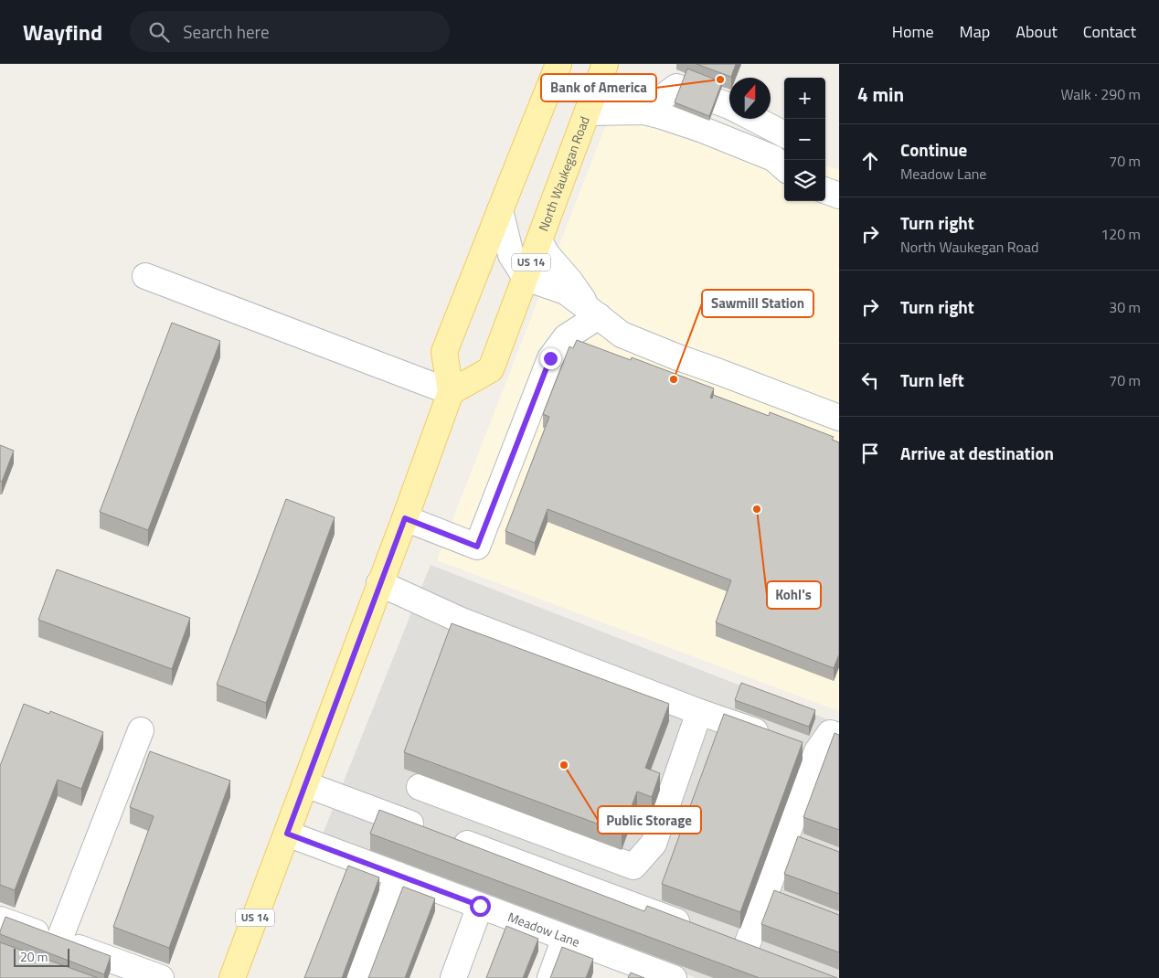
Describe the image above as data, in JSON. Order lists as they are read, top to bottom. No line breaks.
{"streets":{"main road":["North Waukegan Road","US 14"],"street":["Meadow Lane"]},"crossings":[["North Waukegan Road","US 14"],["US 14","Meadow Lane"]],"places":["Bank of America","Sawmill Station","Kohl's","Public Storage"],"scale_bar":"20 m","north":"top","page":{"header":"Wayfind","search":"Search here","nav":["Home","Map","About","Contact"],"heading":["4 min","Walk · 290 m"],"map_buttons":["+","−"],"list":[["Continue","Meadow Lane","70 m"],["Turn right","North Waukegan Road","120 m"],["Turn right","30 m"],["Turn left","70 m"],"Arrive at destination"],"scale":"20 m"}}
